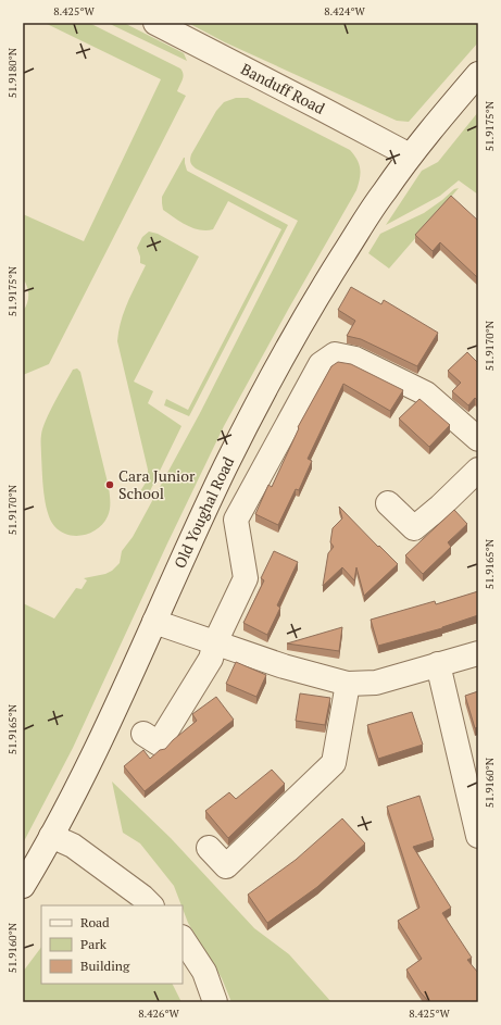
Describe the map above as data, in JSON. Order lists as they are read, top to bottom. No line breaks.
{"streets":{"street":["Banduff Road","Old Youghal Road"]},"crossings":[["Banduff Road","Old Youghal Road"]],"places":["Cara Junior School"],"legend":["Road","Park","Building"],"coordinates":["8.425°W","8.424°W","51.9180°N","51.9175°N","51.9170°N","51.9165°N","51.9160°N","8.426°W"]}
